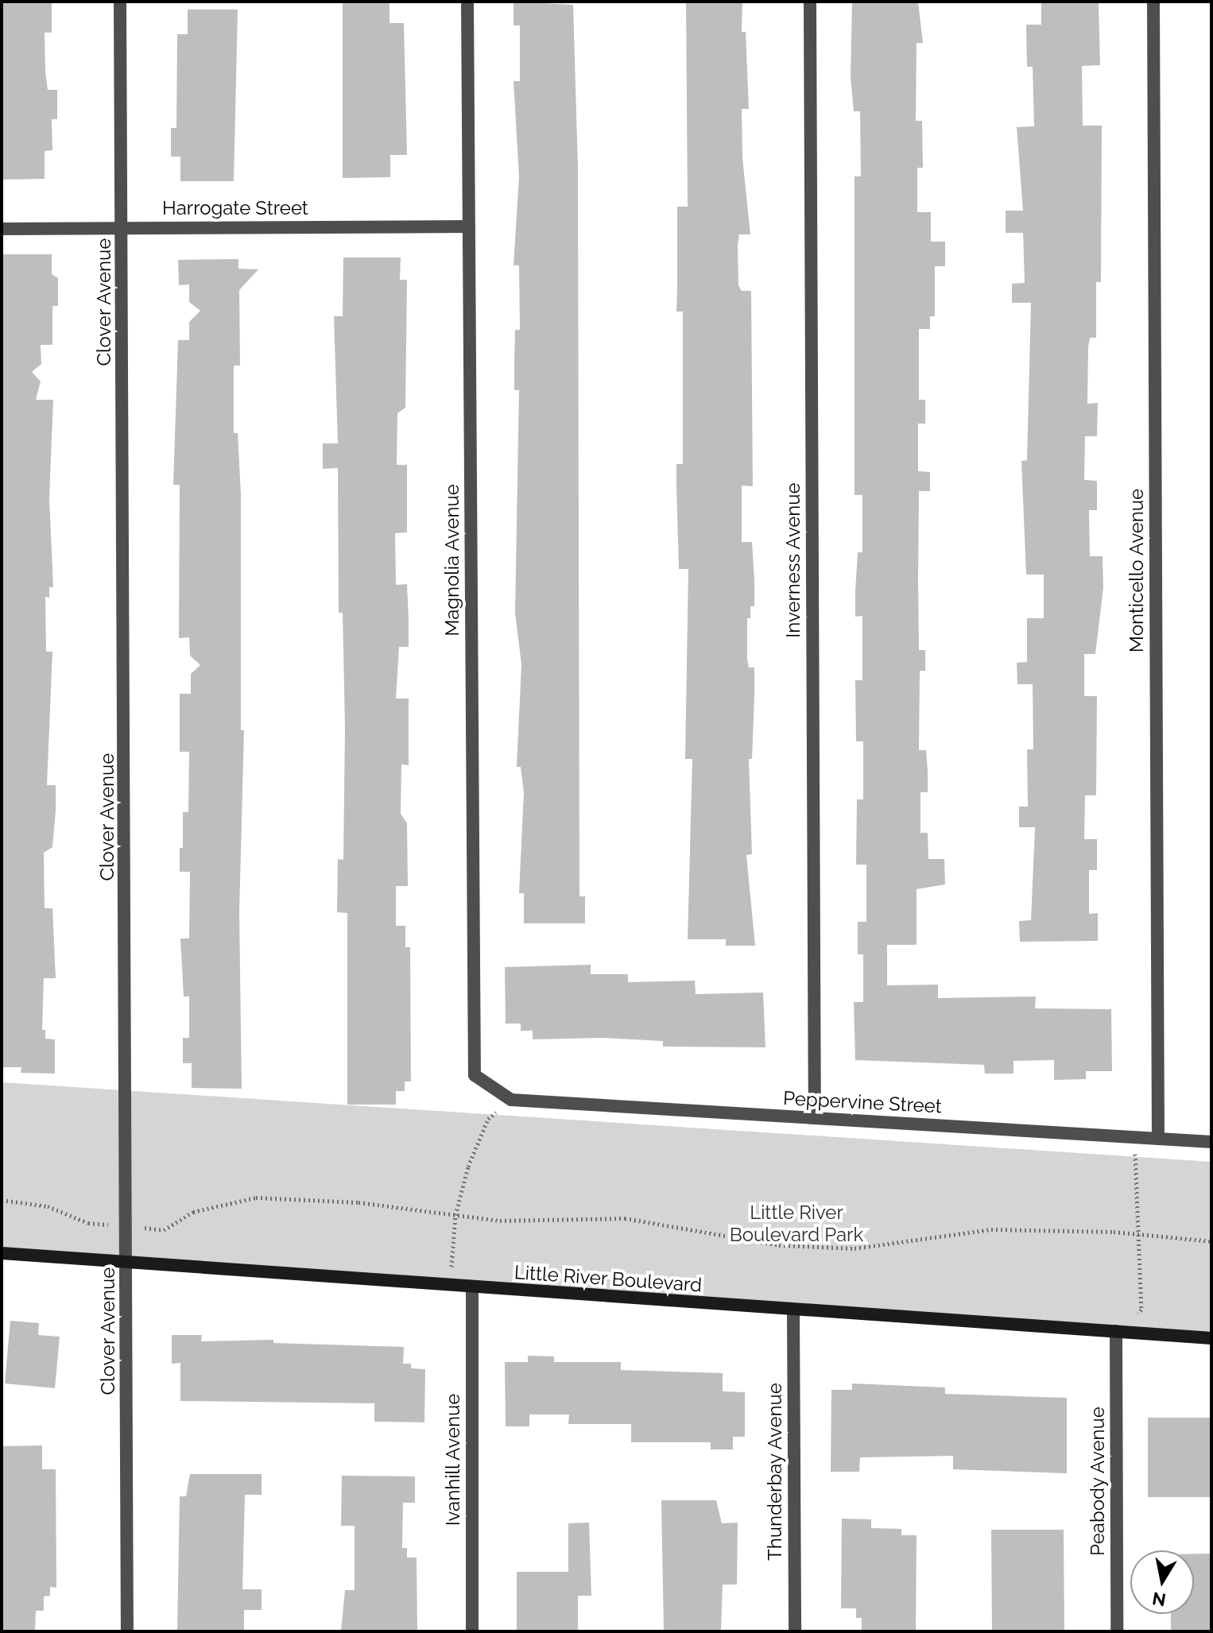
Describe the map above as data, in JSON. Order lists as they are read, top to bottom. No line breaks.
{"streets":{"street":["Harrogate Street","Clover Avenue","Magnolia Avenue","Inverness Avenue","Monticello Avenue","Peppervine Street","Little River Boulevard","Ivanhill Avenue","Thunderbay Avenue","Peabody Avenue"]},"crossings":[["Harrogate Street","Clover Avenue"],["Harrogate Street","Magnolia Avenue"],["Clover Avenue","Little River Boulevard"],["Magnolia Avenue","Peppervine Street"],["Inverness Avenue","Peppervine Street"],["Monticello Avenue","Peppervine Street"],["Little River Boulevard","Ivanhill Avenue"],["Little River Boulevard","Thunderbay Avenue"],["Little River Boulevard","Peabody Avenue"]],"parks":["Little River Boulevard Park"],"north":"bottom"}
